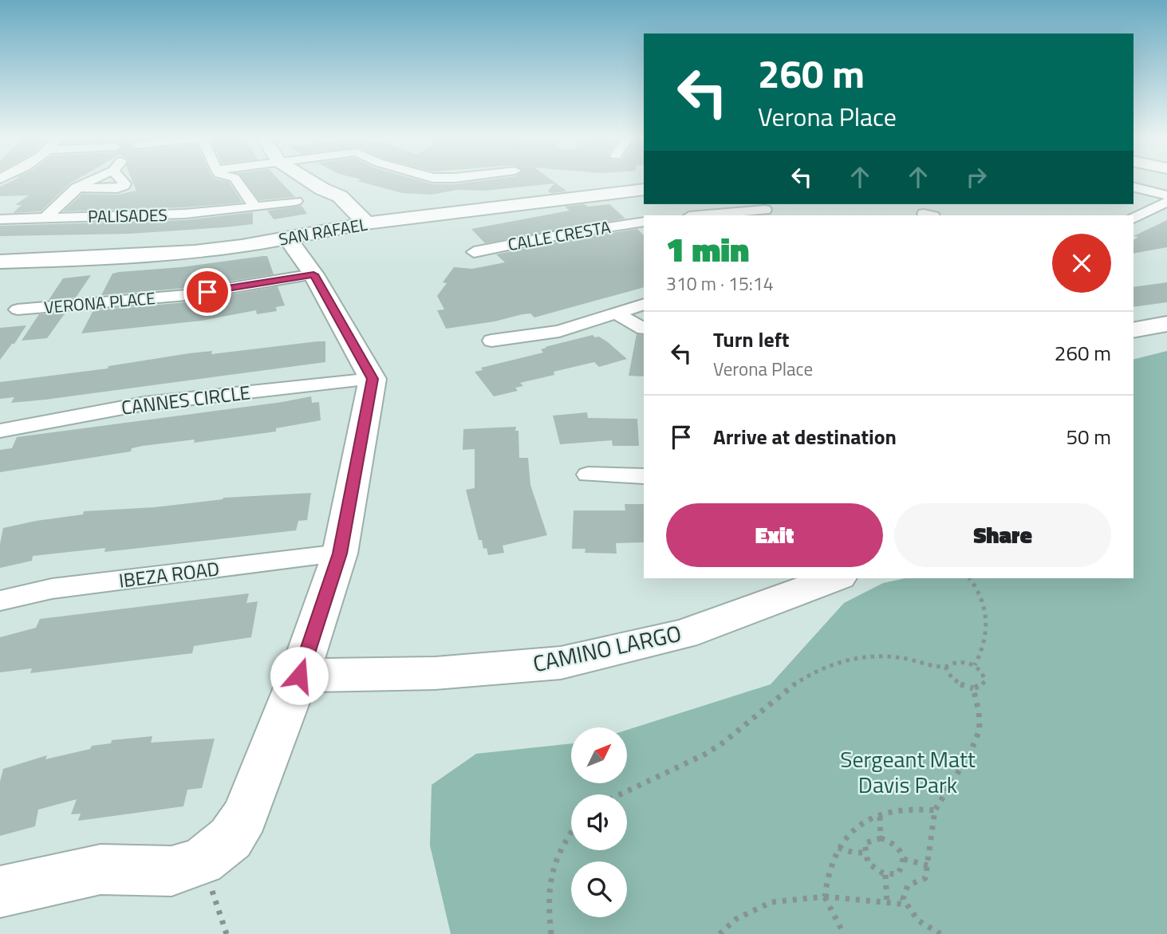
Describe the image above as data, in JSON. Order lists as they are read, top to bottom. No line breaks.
{"streets":{"street":["PALISADES","SAN RAFAEL","CALLE CRESTA","VERONA PLACE","CANNES CIRCLE","IBEZA ROAD","CAMINO LARGO"]},"parks":["Sergeant Matt Davis Park"],"north":"top right","page":{"turn":["260 m","Verona Place"],"heading":["1 min","310 m · 15:14"],"list":[{"name":"Turn left","note":"Verona Place","value":"260 m"},{"name":"Arrive at destination","value":"50 m"}],"buttons":["Exit","Share"]}}
